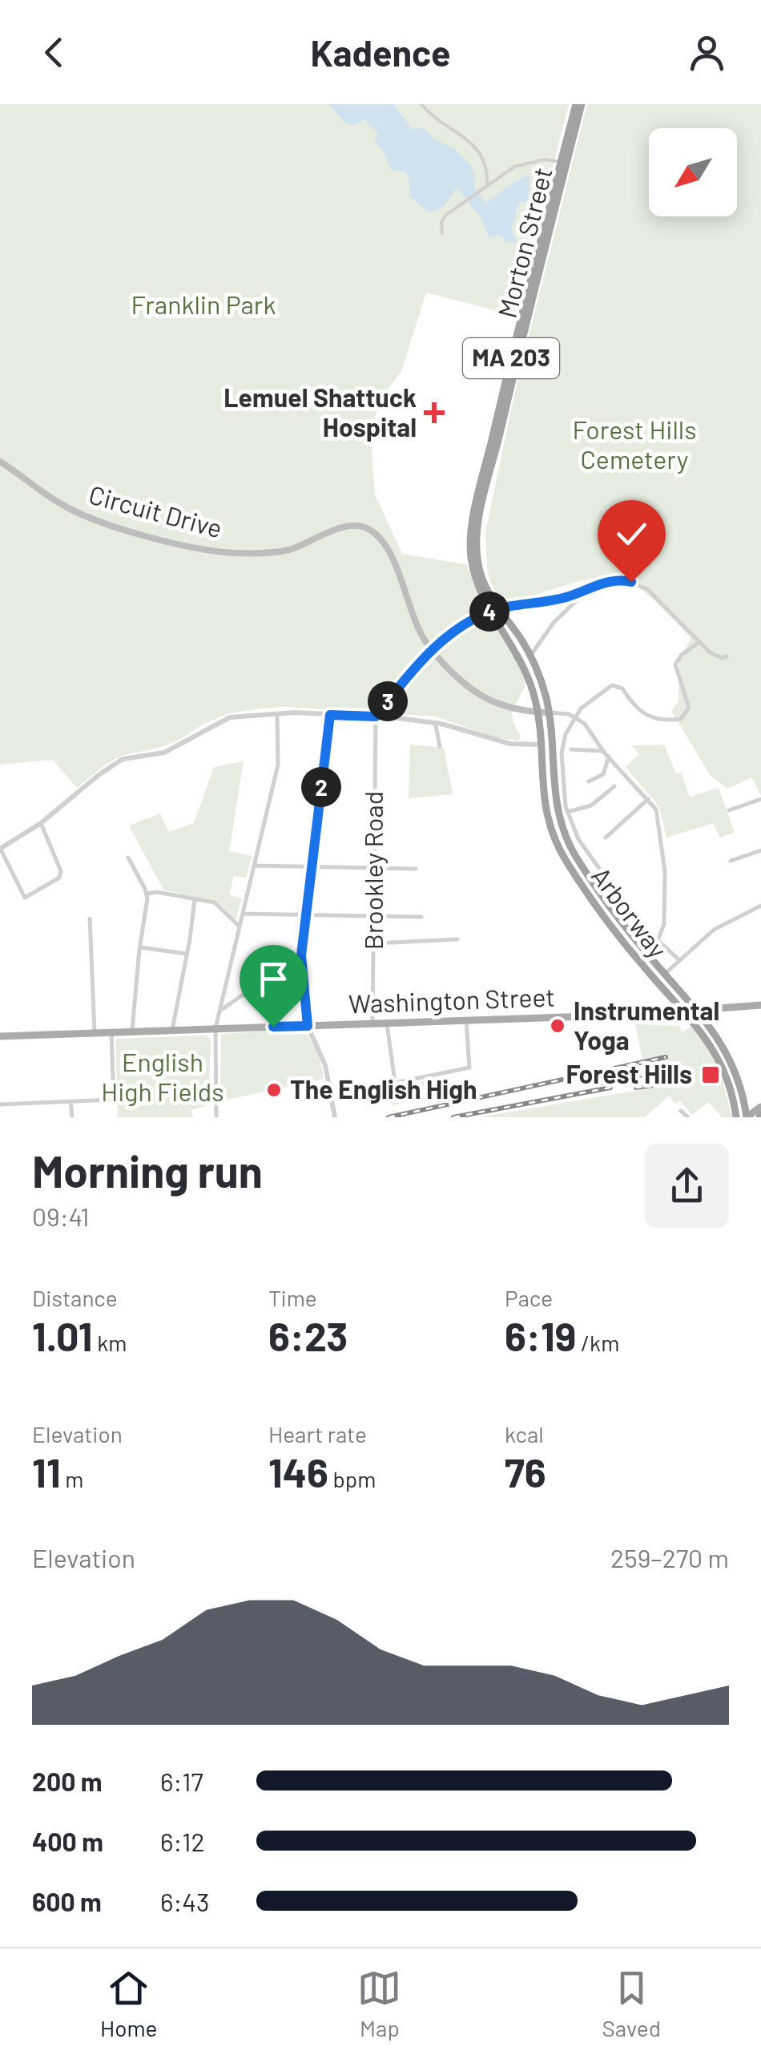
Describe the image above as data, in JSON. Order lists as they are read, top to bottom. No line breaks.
{"streets":{"highway":["Morton Street","MA 203","Arborway"],"main road":["Circuit Drive","Washington Street"],"street":["Brookley Road"]},"crossings":[["Morton Street","Circuit Drive"],["Morton Street","Arborway"],["Circuit Drive","Arborway"],["Brookley Road","Washington Street"],["Arborway","Washington Street"]],"parks":["Franklin Park","Forest Hills Cemetery","English High Fields"],"places":{"health":["Lemuel Shattuck Hospital"],"other":["Instrumental Yoga","The English High"],"transit":["Forest Hills"]},"north":"bottom left","page":{"header":"Kadence","pins":["4","3","2"],"heading":["Morning run","09:41"],"stats":[["Distance","1.01 km"],["Time","6:23"],["Pace","6:19 /km"],["Elevation","11 m"],["Heart rate","146 bpm"],["kcal","76"]],"chart":["Elevation","259–270 m"],"list":[{"name":"200 m","note":"6:17"},{"name":"400 m","note":"6:12"},{"name":"600 m","note":"6:43"}],"tabs":["Home","Map","Saved"]}}
